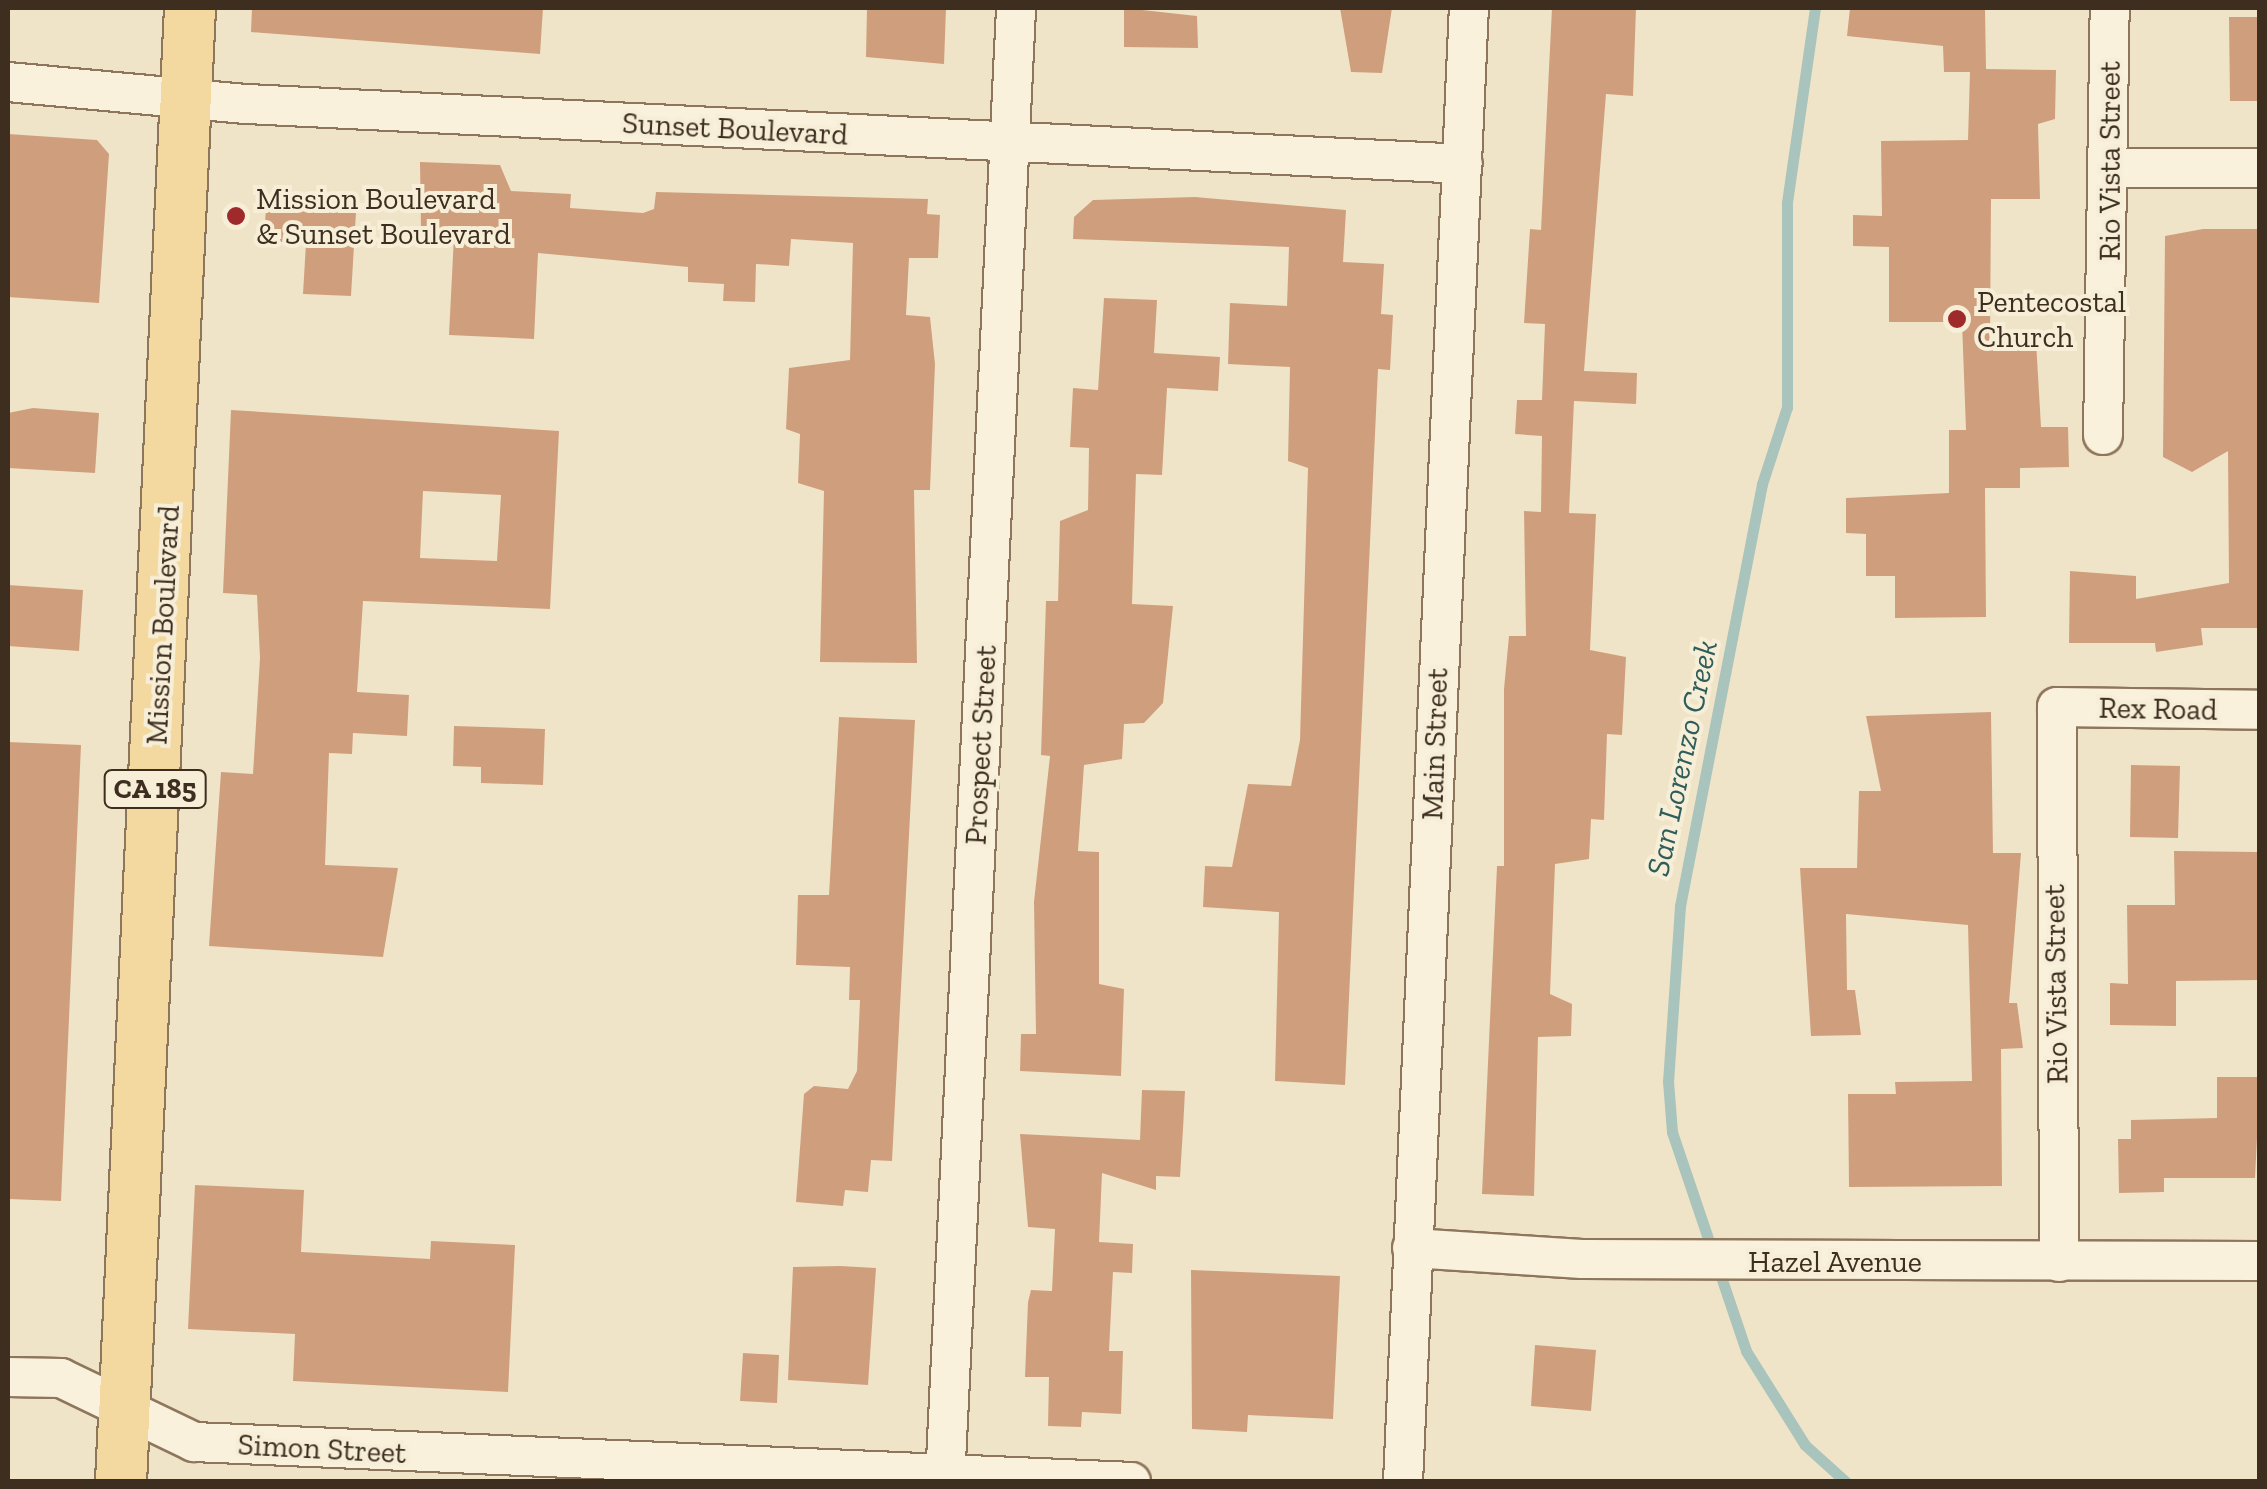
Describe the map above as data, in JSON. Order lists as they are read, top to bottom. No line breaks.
{"streets":{"main road":["Mission Boulevard","CA 185"],"street":["Sunset Boulevard","Rio Vista Street","Rex Road","Main Street","Prospect Street","Hazel Avenue","Simon Street"]},"crossings":[["Sunset Boulevard","Mission Boulevard"],["Sunset Boulevard","Main Street"],["Sunset Boulevard","Prospect Street"],["Rio Vista Street","Rex Road"],["Rio Vista Street","Hazel Avenue"],["Mission Boulevard","Simon Street"],["Main Street","Hazel Avenue"],["Prospect Street","Simon Street"]],"water":["San Lorenzo Creek"],"places":["Mission Boulevard & Sunset Boulevard","Pentecostal Church"]}
